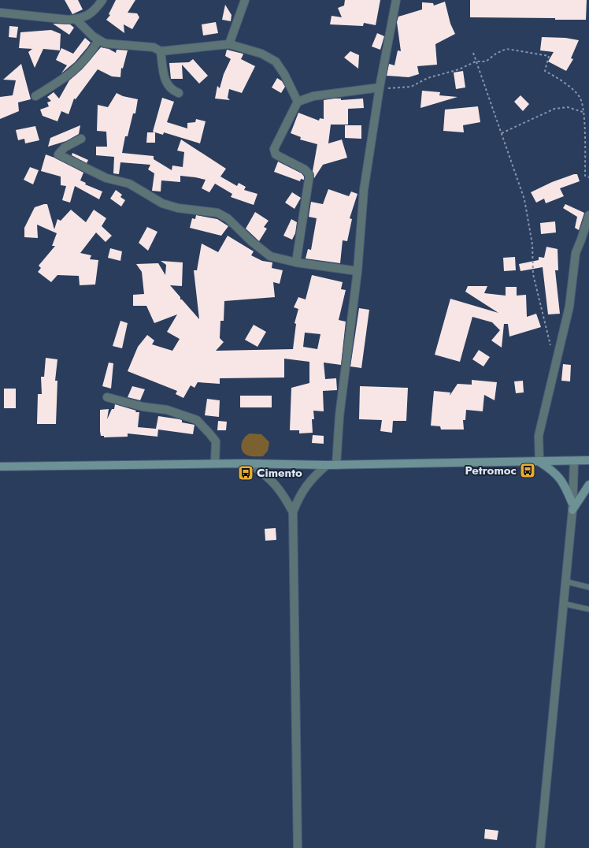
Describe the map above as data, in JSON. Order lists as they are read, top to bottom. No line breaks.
{"places":{"bus stop":["Petromoc","Cimento"]}}
